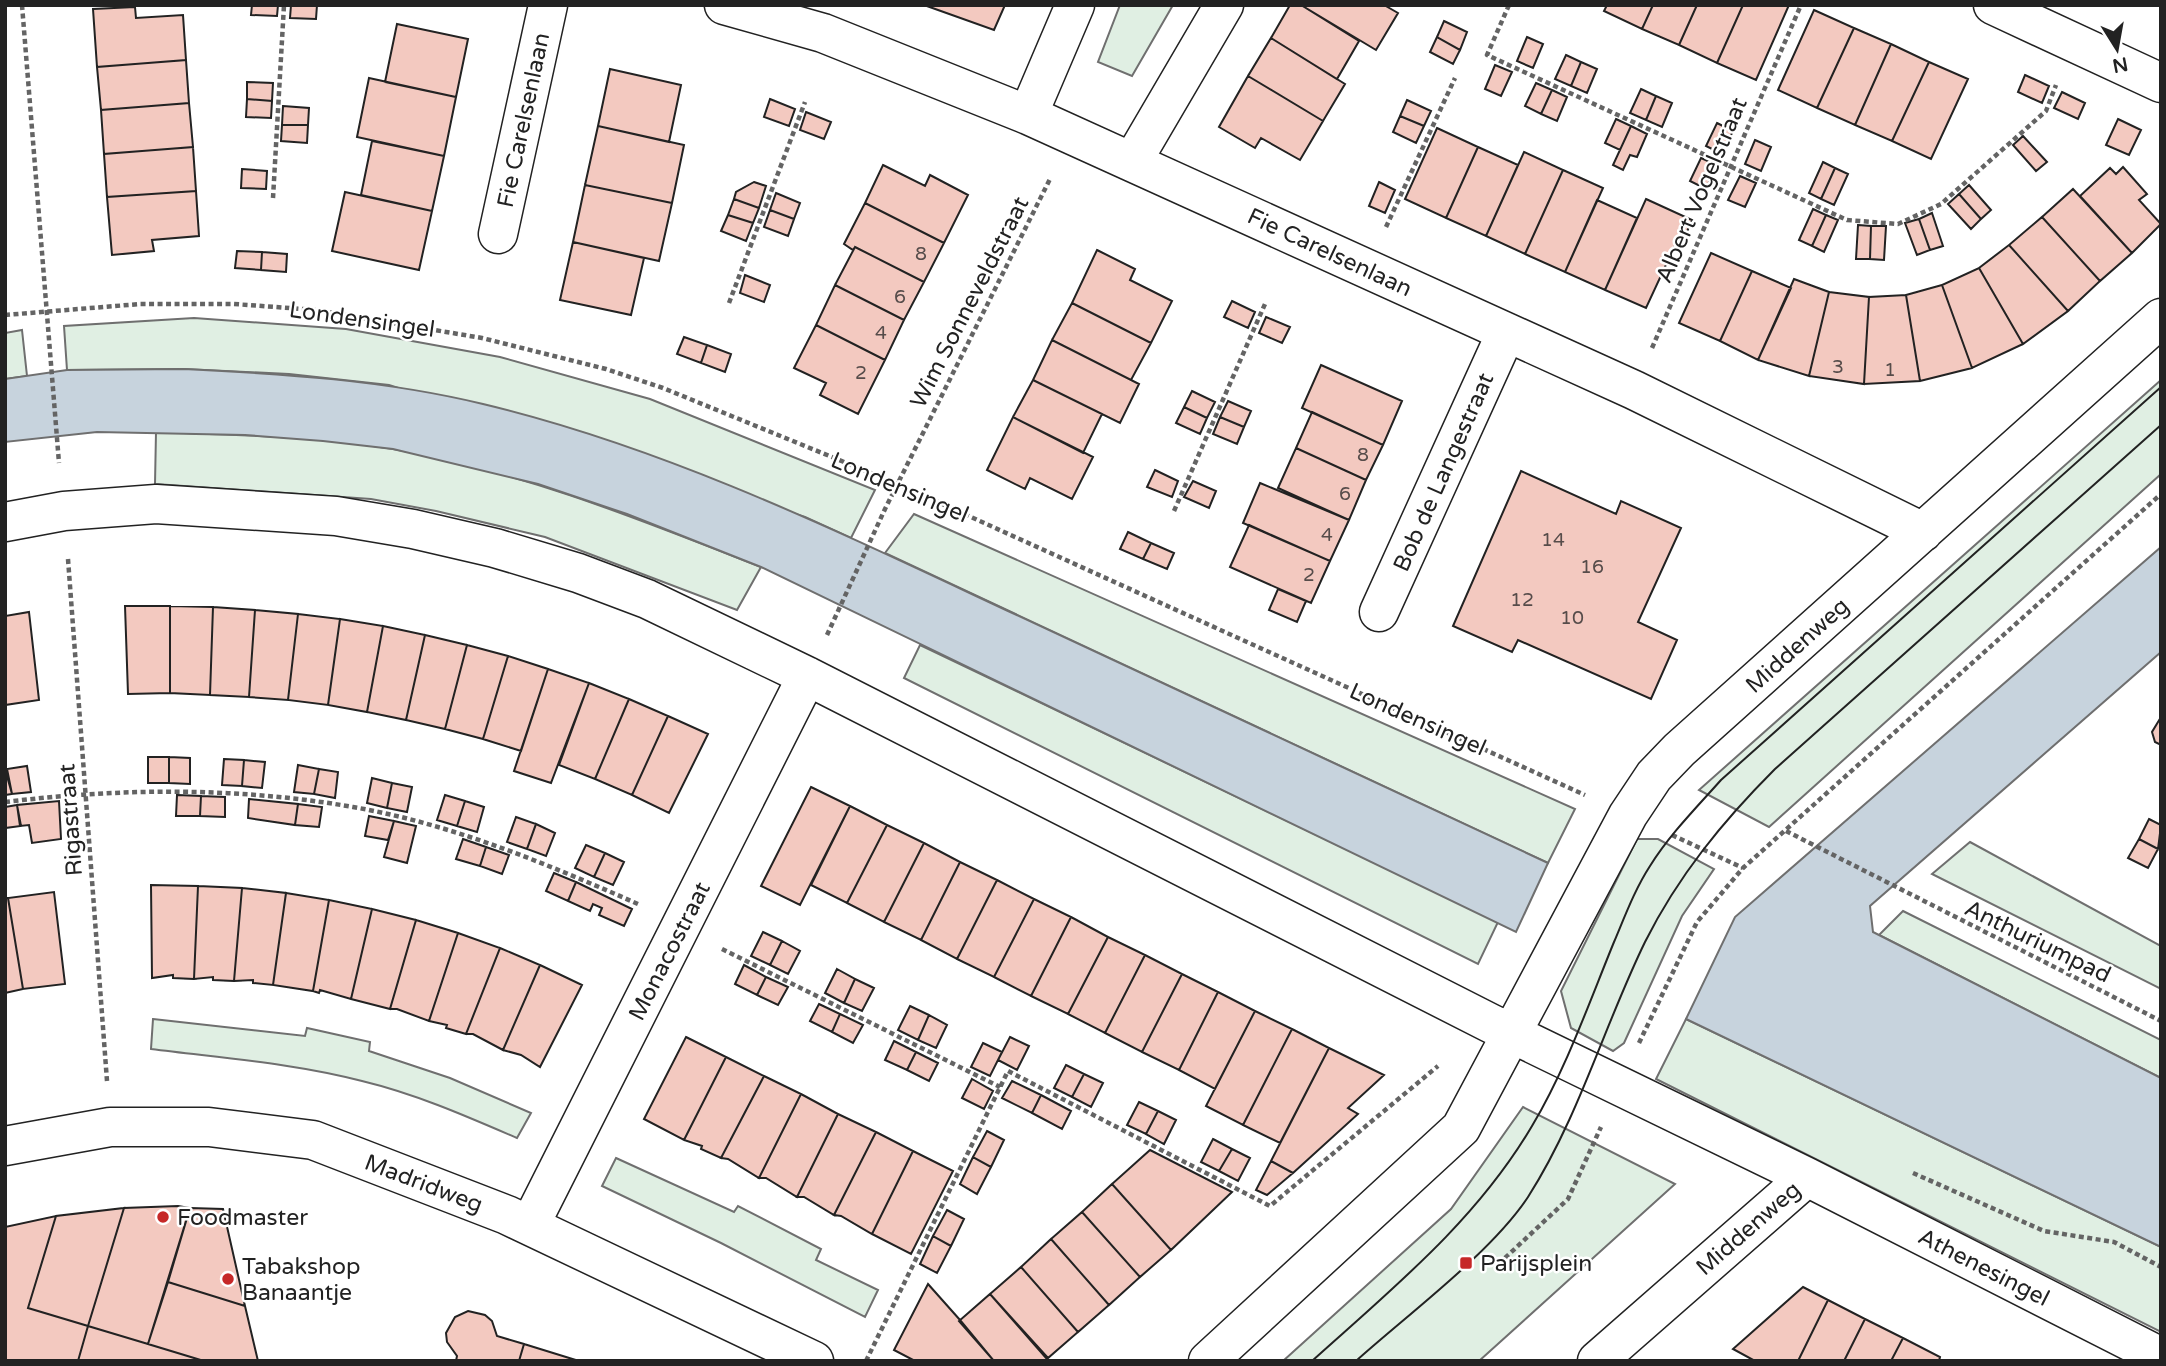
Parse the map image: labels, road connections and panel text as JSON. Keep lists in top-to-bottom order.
{
  "streets": {
    "street": [
      "Fie Carelsenlaan",
      "Bob de Langestraat",
      "Middenweg",
      "Monacostraat",
      "Madridweg",
      "Athenesingel"
    ],
    "path": [
      "Albert Vogelstraat",
      "Wim Sonneveldstraat",
      "Londensingel",
      "Rigastraat",
      "Anthuriumpad"
    ]
  },
  "crossings": [
    ["Fie Carelsenlaan", "Albert Vogelstraat"],
    ["Fie Carelsenlaan", "Wim Sonneveldstraat"],
    ["Fie Carelsenlaan", "Bob de Langestraat"],
    ["Fie Carelsenlaan", "Middenweg"],
    ["Wim Sonneveldstraat", "Londensingel"],
    ["Londensingel", "Middenweg"],
    ["Middenweg", "Athenesingel"],
    ["Rigastraat", "Madridweg"],
    ["Monacostraat", "Madridweg"]
  ],
  "places": {
    "other": ["Foodmaster", "Tabakshop Banaantje"],
    "transit": ["Parijsplein"]
  },
  "house_numbers": [
    "8",
    "6",
    "4",
    "3",
    "1",
    "2",
    "8",
    "6",
    "4",
    "14",
    "16",
    "2",
    "12",
    "10"
  ],
  "north": "bottom"
}
